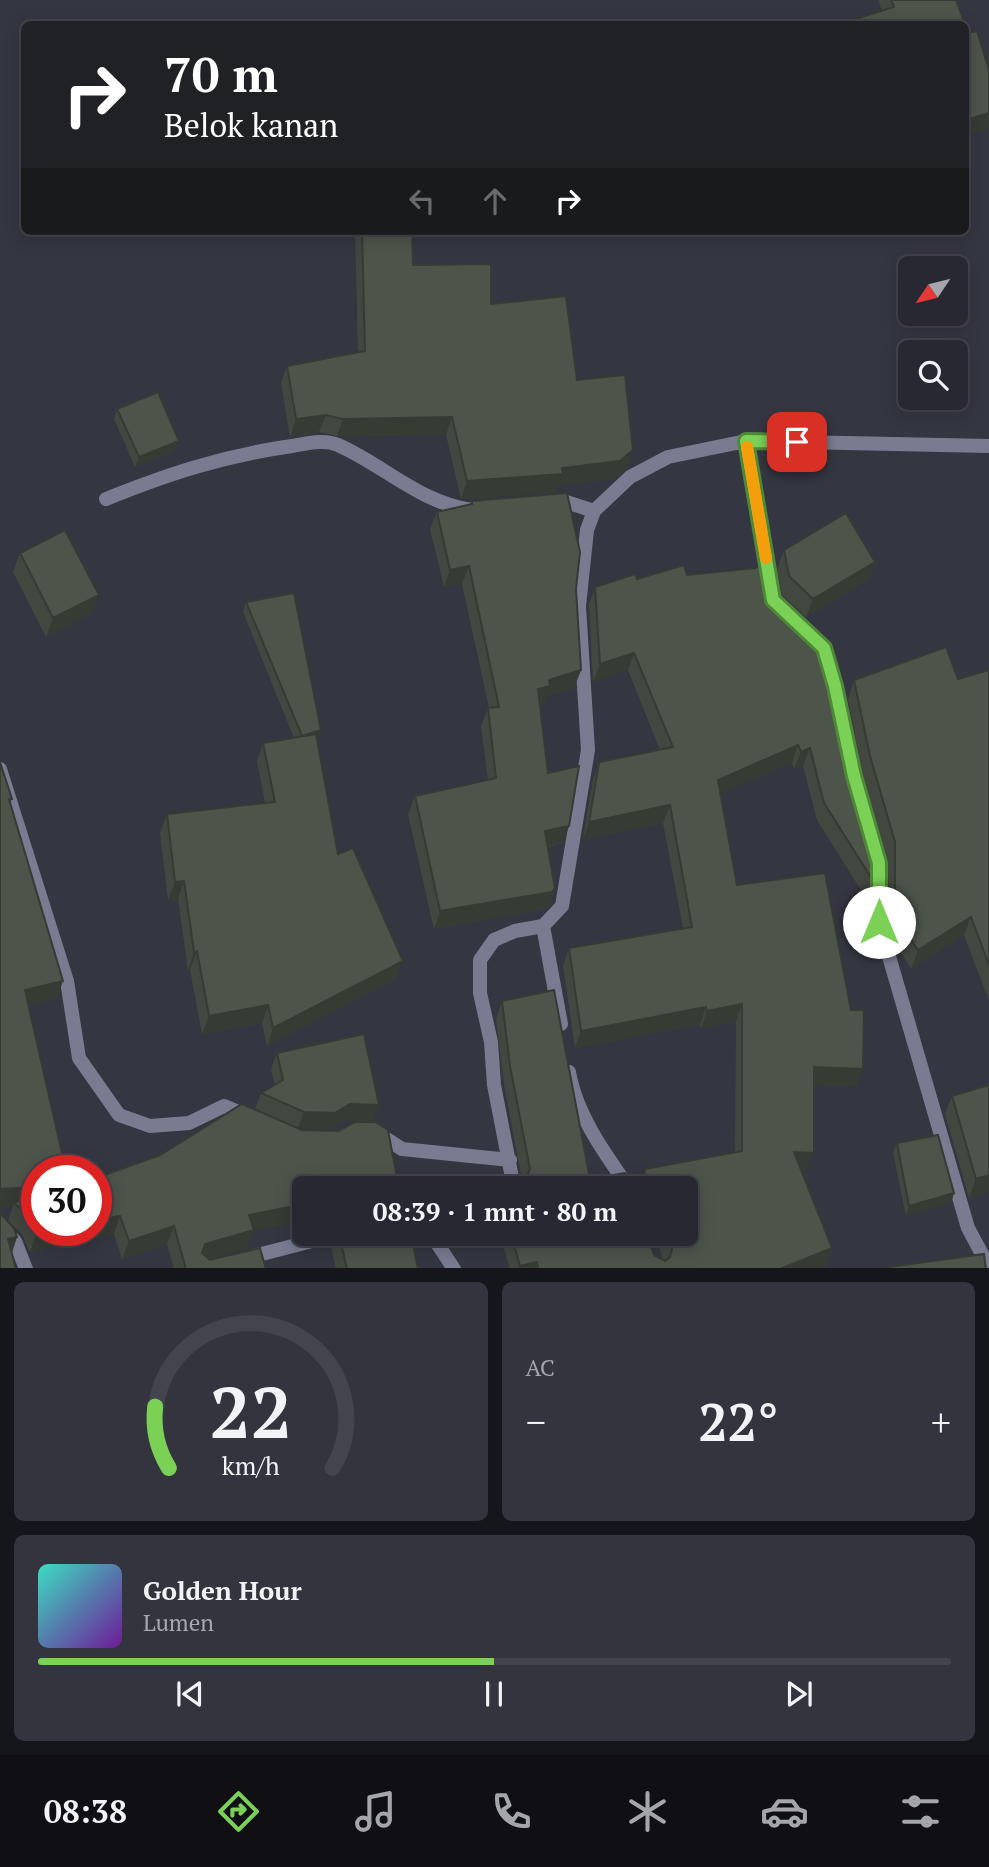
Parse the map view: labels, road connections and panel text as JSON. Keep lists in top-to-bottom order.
{
  "north": "bottom left",
  "page": {
    "turn": ["70 m", "Belok kanan"],
    "limit": "30",
    "trip": "08:39 · 1 mnt · 80 m",
    "tile": "AC",
    "heat": ["−", "22°", "+"],
    "song": ["Golden Hour", "Lumen"],
    "tabs": "08:38",
    "gauge": ["22", "km/h"]
  }
}
